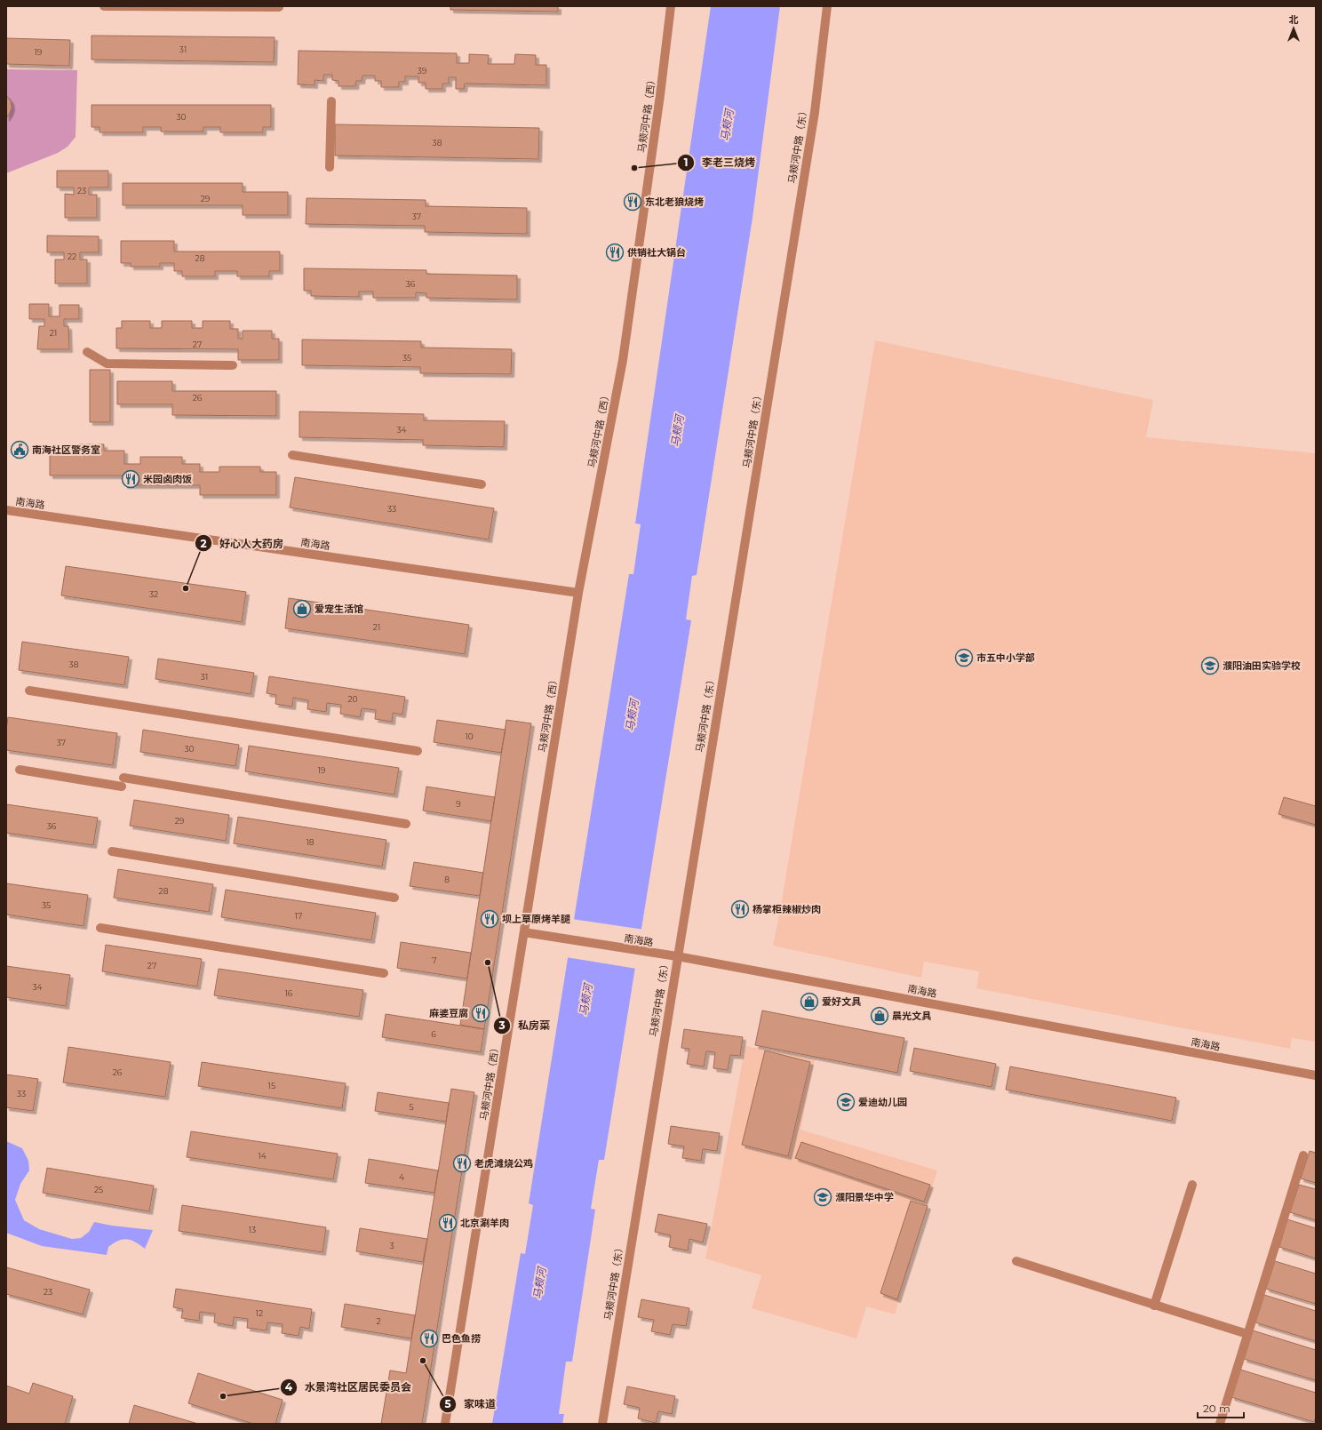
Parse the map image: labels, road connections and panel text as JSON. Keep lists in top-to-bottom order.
{
  "streets": {
    "street": ["马颊河中路（西）", "马颊河中路（东）", "南海路"]
  },
  "crossings": [
    ["马颊河中路（西）", "南海路"],
    ["马颊河中路（东）", "南海路"]
  ],
  "water": ["马颊河"],
  "places": {
    "other": [
      "李老三烧烤",
      "好心人大药房",
      "私房菜",
      "家味道",
      "水景湾社区居民委员会"
    ],
    "restaurant": [
      "东北老狼烧烤",
      "供销社大锅台",
      "米园卤肉饭",
      "杨掌柜辣椒炒肉",
      "坝上草原烤羊腿",
      "麻婆豆腐",
      "老虎滩烧公鸡",
      "北京涮羊肉",
      "巴色鱼捞"
    ],
    "public building": ["南海社区警务室"],
    "shop": ["爱宠生活馆", "爱好文具", "晨光文具"],
    "school or university": [
      "市五中小学部",
      "濮阳油田实验学校",
      "爱迪幼儿园",
      "濮阳景华中学"
    ]
  },
  "house_numbers": [
    "31",
    "19",
    "39",
    "30",
    "38",
    "23",
    "29",
    "37",
    "22",
    "28",
    "36",
    "21",
    "27",
    "35",
    "26",
    "34",
    "33",
    "32",
    "21",
    "38",
    "31",
    "20",
    "10",
    "37",
    "30",
    "19",
    "9",
    "29",
    "36",
    "18",
    "8",
    "28",
    "35",
    "17",
    "7",
    "27",
    "34",
    "16",
    "6",
    "26",
    "15",
    "33",
    "5",
    "14",
    "4",
    "25",
    "13",
    "3",
    "23",
    "12",
    "2"
  ],
  "scale_bar": "20 m",
  "north": "top"
}
